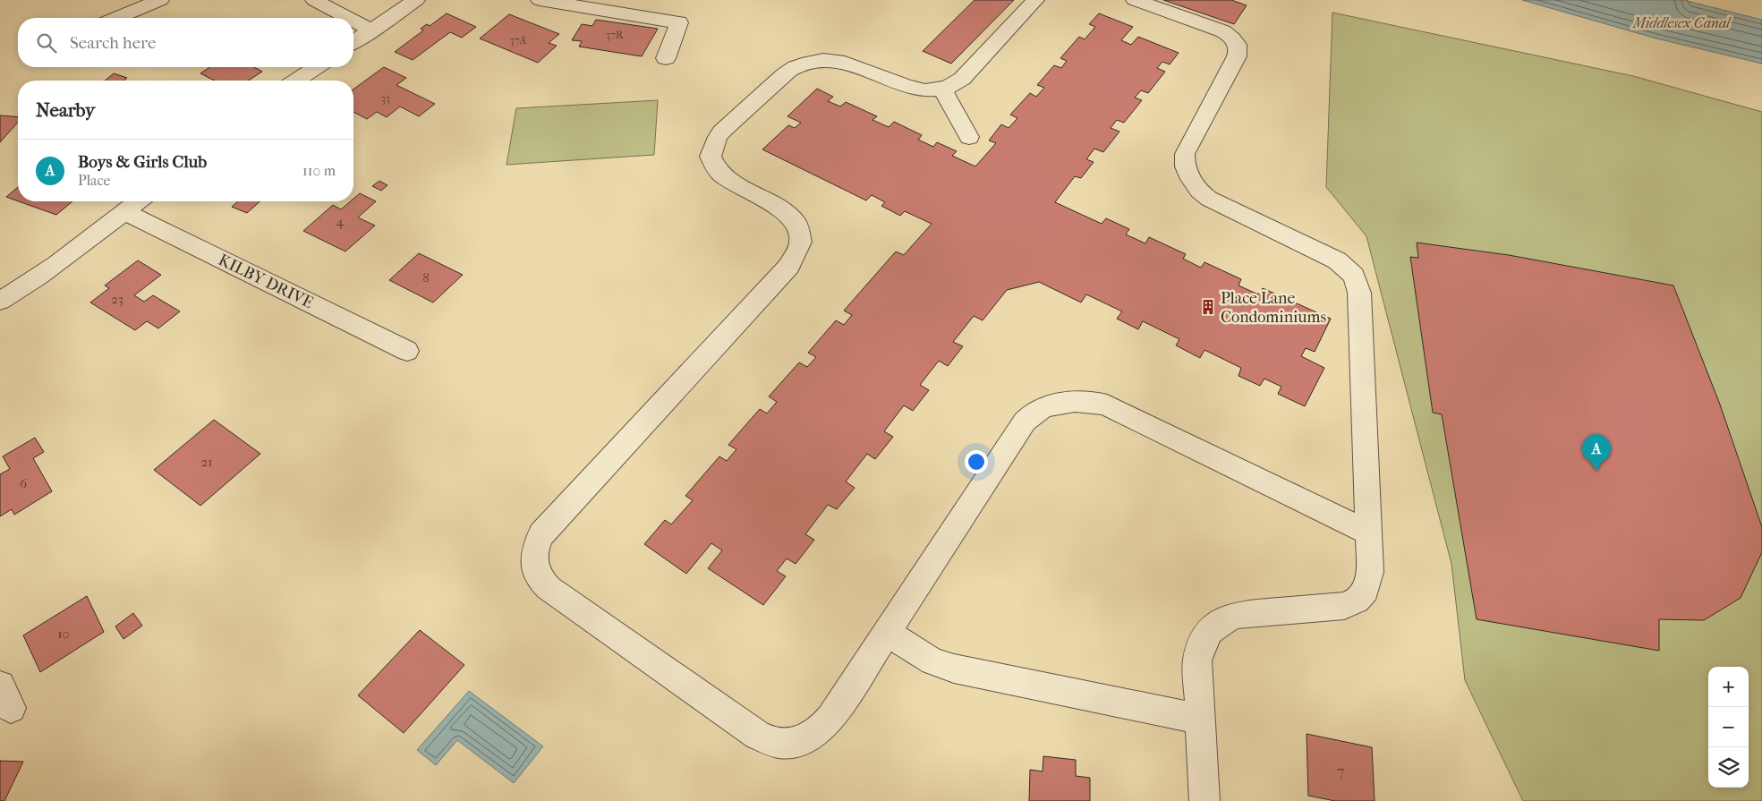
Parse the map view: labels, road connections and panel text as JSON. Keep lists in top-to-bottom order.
{
  "streets": {
    "street": ["KILBY DRIVE"]
  },
  "water": ["Middlesex Canal"],
  "places": {
    "building": ["Place Lane Condominiums"]
  },
  "house_numbers": [
    "37R",
    "37A",
    "33",
    "4",
    "8",
    "23",
    "21",
    "6",
    "10",
    "7"
  ],
  "page": {
    "search": "Search here",
    "heading": "Nearby",
    "list": [
      {
        "mark": "A",
        "name": "Boys & Girls Club",
        "note": "Place",
        "value": "110 m"
      }
    ],
    "pins": "A",
    "map_buttons": ["+", "−"]
  }
}
